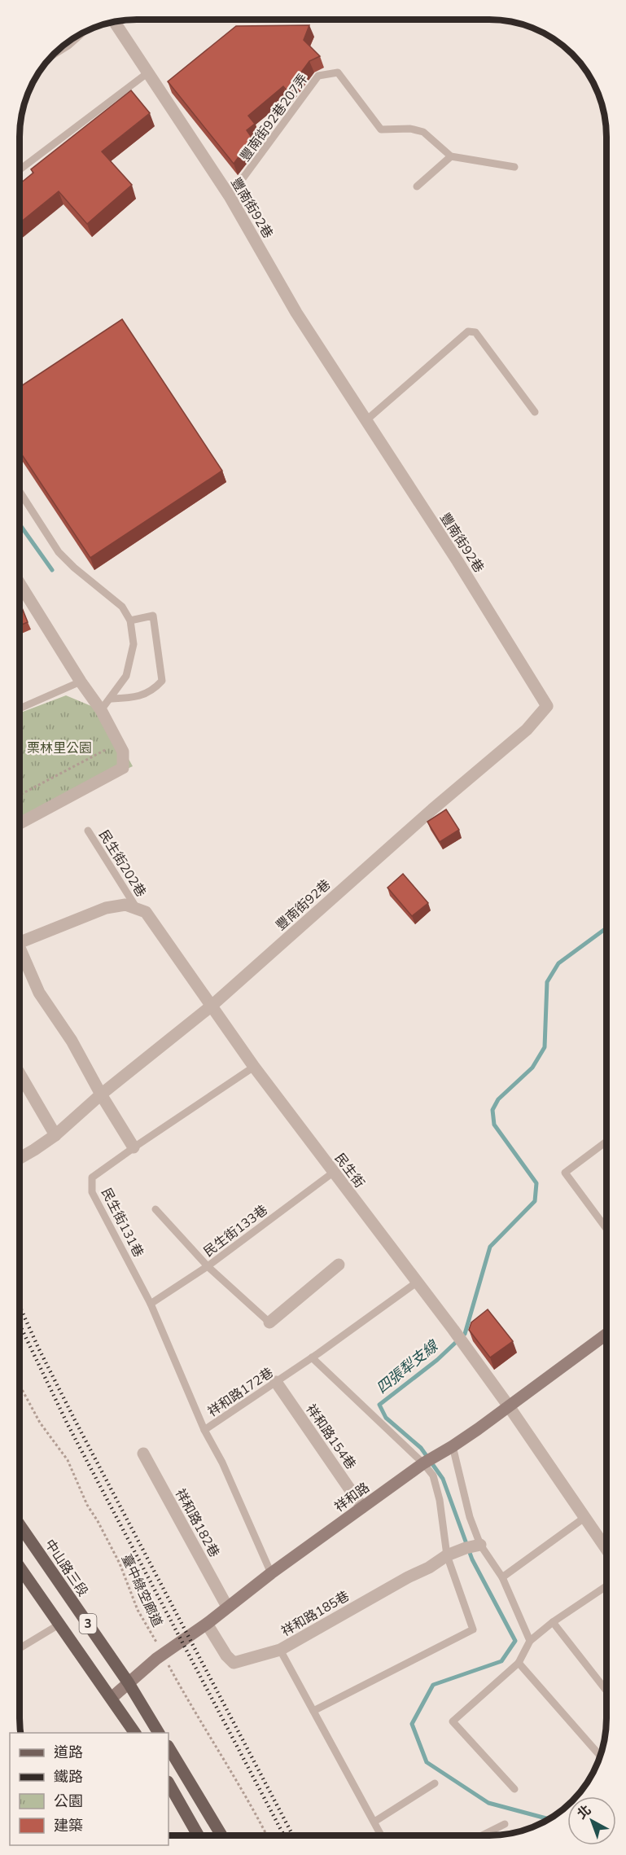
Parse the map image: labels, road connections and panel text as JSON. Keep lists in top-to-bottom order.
{
  "streets": {
    "main road": ["中山路三段", "3"],
    "street": [
      "豐南街92巷",
      "民生街",
      "祥和路154巷",
      "祥和路",
      "祥和路182巷",
      "祥和路185巷"
    ],
    "lane": [
      "豐南街92巷207弄",
      "民生街202巷",
      "民生街131巷",
      "民生街133巷",
      "祥和路172巷"
    ],
    "path": ["臺中綠空廊道"]
  },
  "crossings": [
    ["豐南街92巷207弄", "豐南街92巷"],
    ["豐南街92巷", "民生街"],
    ["民生街202巷", "民生街"],
    ["民生街", "民生街131巷"],
    ["民生街", "民生街133巷"],
    ["民生街", "祥和路172巷"],
    ["民生街", "祥和路"],
    ["民生街131巷", "民生街133巷"],
    ["民生街131巷", "祥和路172巷"],
    ["祥和路172巷", "祥和路154巷"],
    ["祥和路172巷", "祥和路"],
    ["祥和路154巷", "祥和路"],
    ["祥和路", "祥和路182巷"],
    ["祥和路", "中山路三段"],
    ["祥和路", "臺中綠空廊道"],
    ["祥和路", "祥和路185巷"],
    ["祥和路", "3"]
  ],
  "water": ["四張犁支線"],
  "parks": ["栗林里公園"],
  "legend": [
    "道路",
    "鐵路",
    "公園",
    "建築"
  ],
  "north": "top left"
}
